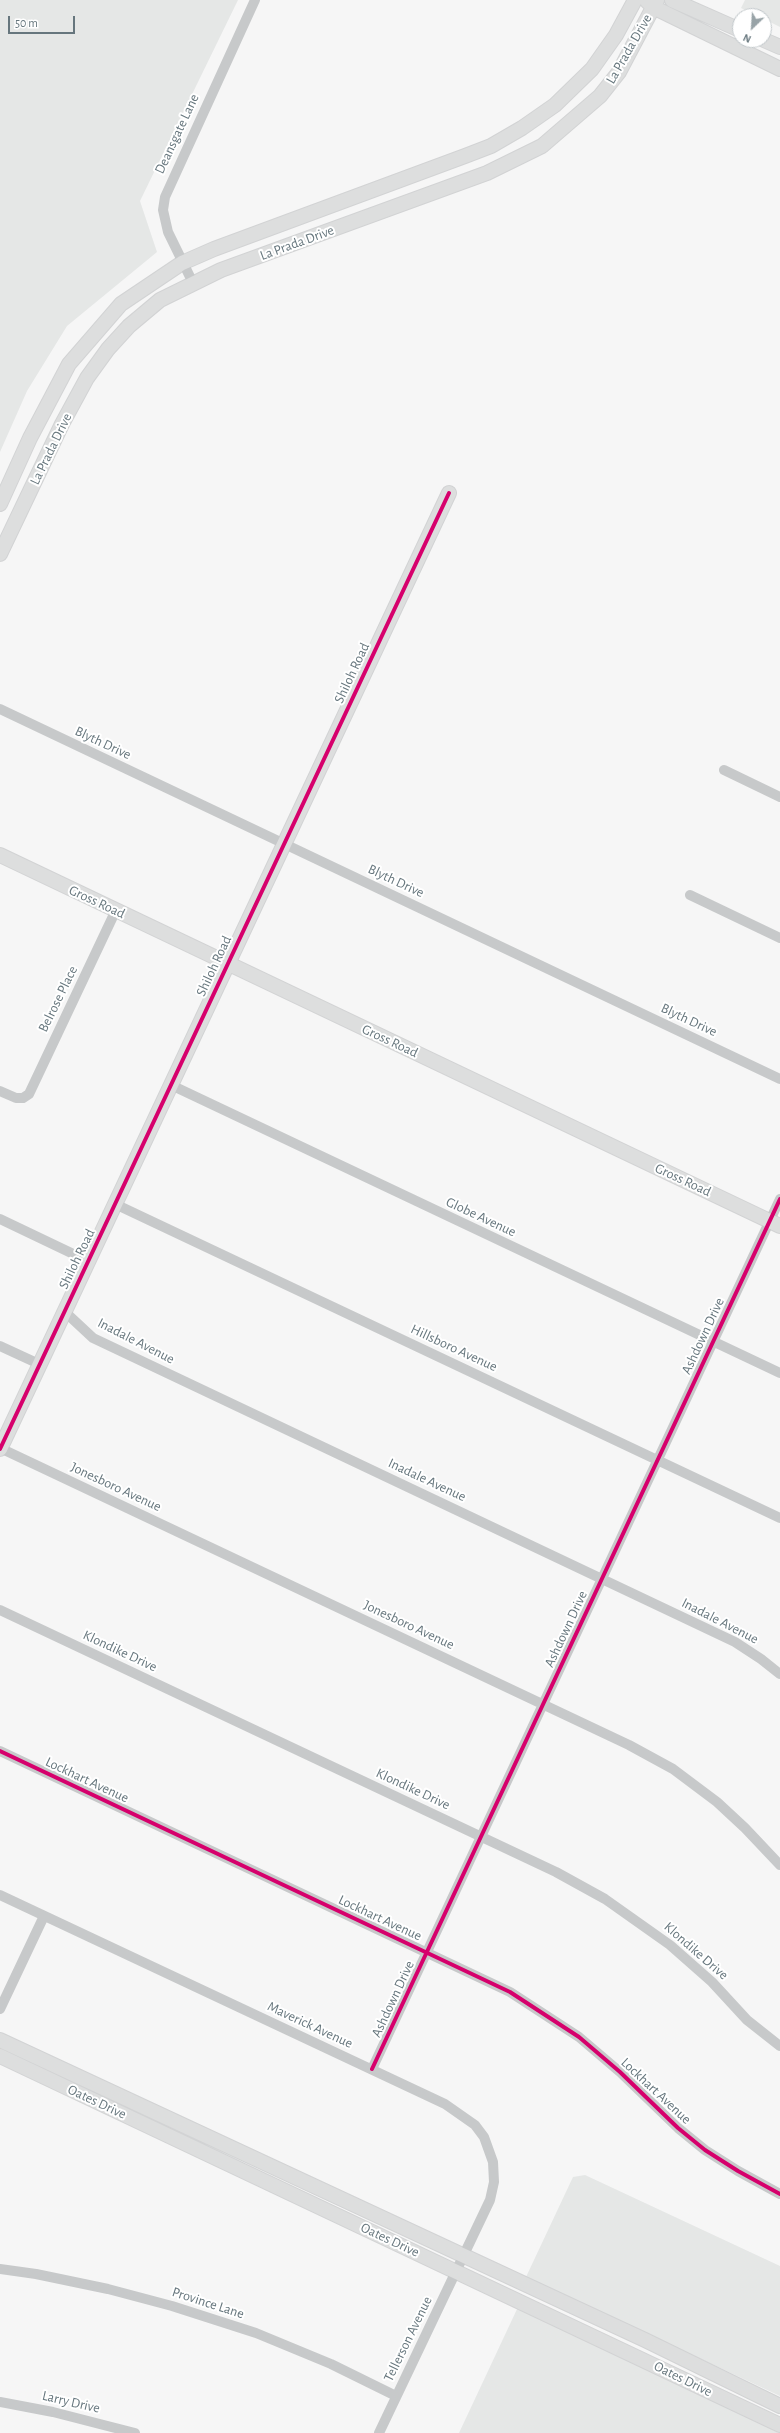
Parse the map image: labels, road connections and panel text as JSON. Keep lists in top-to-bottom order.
{
  "streets": {
    "main road": [
      "La Prada Drive",
      "Shiloh Road",
      "Gross Road",
      "Oates Drive"
    ],
    "street": [
      "Deansgate Lane",
      "Blyth Drive",
      "Belrose Place",
      "Globe Avenue",
      "Ashdown Drive",
      "Inadale Avenue",
      "Hillsboro Avenue",
      "Jonesboro Avenue",
      "Klondike Drive",
      "Lockhart Avenue",
      "Maverick Avenue",
      "Province Lane",
      "Tellerson Avenue",
      "Larry Drive"
    ]
  },
  "crossings": [
    ["La Prada Drive", "Deansgate Lane"],
    ["Shiloh Road", "Blyth Drive"],
    ["Shiloh Road", "Gross Road"],
    ["Shiloh Road", "Globe Avenue"],
    ["Shiloh Road", "Inadale Avenue"],
    ["Shiloh Road", "Hillsboro Avenue"],
    ["Shiloh Road", "Jonesboro Avenue"],
    ["Gross Road", "Belrose Place"],
    ["Gross Road", "Ashdown Drive"],
    ["Globe Avenue", "Ashdown Drive"],
    ["Ashdown Drive", "Inadale Avenue"],
    ["Ashdown Drive", "Hillsboro Avenue"],
    ["Ashdown Drive", "Jonesboro Avenue"],
    ["Ashdown Drive", "Klondike Drive"],
    ["Ashdown Drive", "Lockhart Avenue"],
    ["Ashdown Drive", "Maverick Avenue"],
    ["Maverick Avenue", "Oates Drive"],
    ["Maverick Avenue", "Tellerson Avenue"],
    ["Oates Drive", "Tellerson Avenue"],
    ["Province Lane", "Tellerson Avenue"]
  ],
  "scale_bar": "50 m",
  "north": "bottom left"
}
